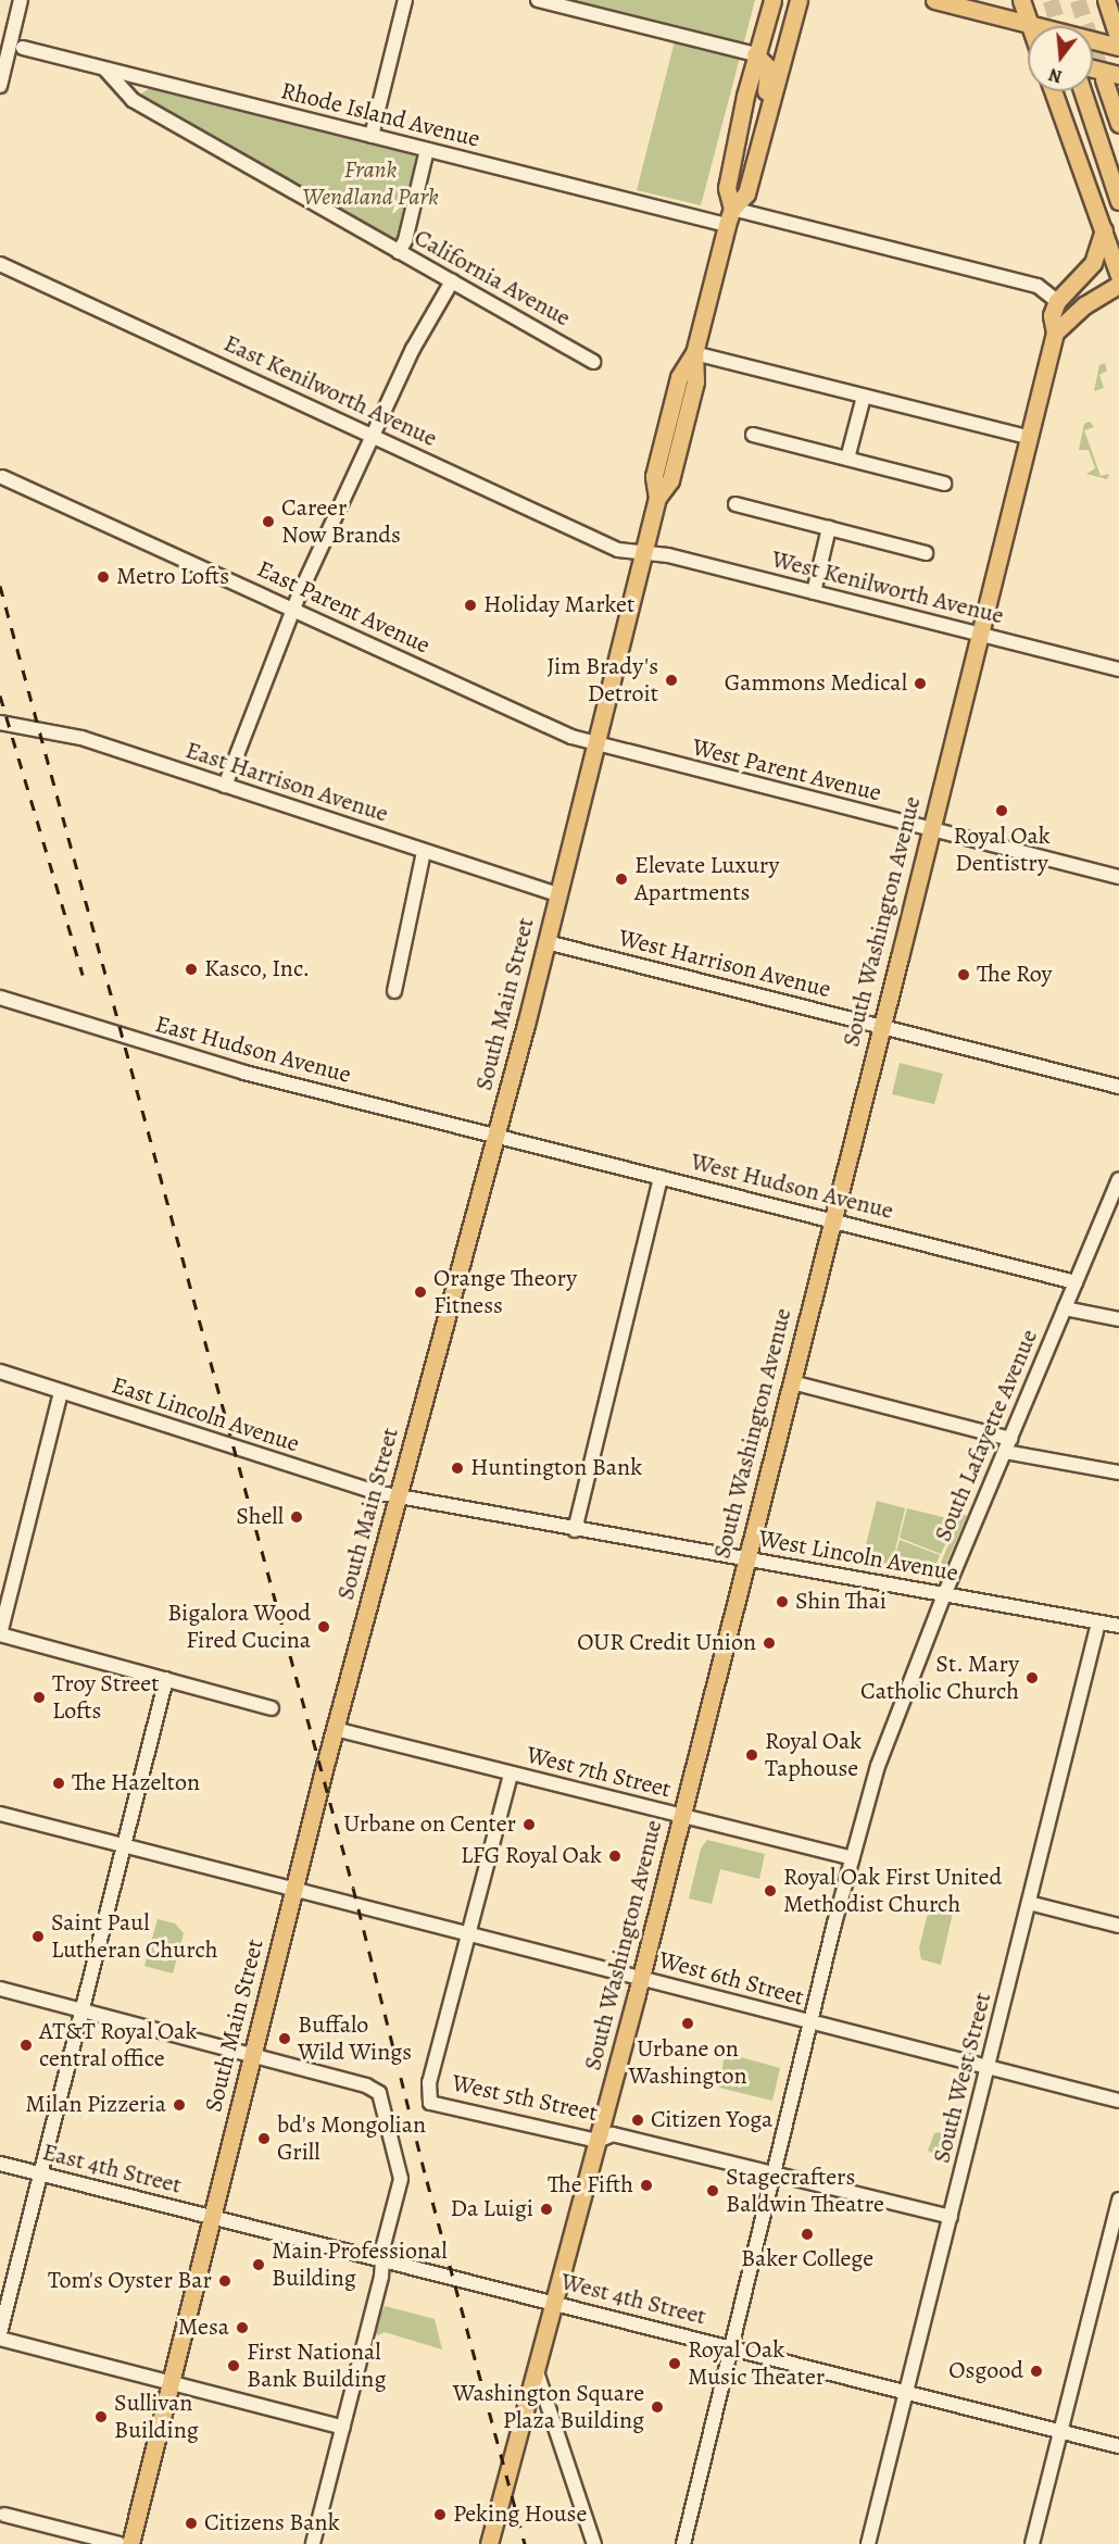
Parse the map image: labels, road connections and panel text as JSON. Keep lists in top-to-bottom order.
{
  "streets": {
    "main road": ["South Washington Avenue", "South Main Street"],
    "street": [
      "Rhode Island Avenue",
      "California Avenue",
      "East Kenilworth Avenue",
      "West Kenilworth Avenue",
      "East Parent Avenue",
      "West Parent Avenue",
      "East Harrison Avenue",
      "West Harrison Avenue",
      "East Hudson Avenue",
      "West Hudson Avenue",
      "East Lincoln Avenue",
      "South Lafayette Avenue",
      "West Lincoln Avenue",
      "West 7th Street",
      "West 6th Street",
      "South West Street",
      "West 5th Street",
      "East 4th Street",
      "West 4th Street"
    ]
  },
  "crossings": [
    ["Rhode Island Avenue", "California Avenue"],
    ["Rhode Island Avenue", "South Washington Avenue"],
    ["Rhode Island Avenue", "South Main Street"],
    ["East Kenilworth Avenue", "West Kenilworth Avenue"],
    ["East Kenilworth Avenue", "South Main Street"],
    ["West Kenilworth Avenue", "South Washington Avenue"],
    ["West Kenilworth Avenue", "South Main Street"],
    ["East Parent Avenue", "West Parent Avenue"],
    ["East Parent Avenue", "South Main Street"],
    ["West Parent Avenue", "South Washington Avenue"],
    ["West Parent Avenue", "South Main Street"],
    ["East Harrison Avenue", "South Main Street"],
    ["South Washington Avenue", "West Harrison Avenue"],
    ["South Washington Avenue", "West Hudson Avenue"],
    ["South Washington Avenue", "West Lincoln Avenue"],
    ["South Washington Avenue", "West 7th Street"],
    ["South Washington Avenue", "West 6th Street"],
    ["South Washington Avenue", "West 5th Street"],
    ["South Washington Avenue", "West 4th Street"],
    ["West Harrison Avenue", "South Main Street"],
    ["South Main Street", "East Hudson Avenue"],
    ["South Main Street", "West Hudson Avenue"],
    ["South Main Street", "East Lincoln Avenue"],
    ["South Main Street", "West Lincoln Avenue"],
    ["South Main Street", "West 7th Street"],
    ["South Main Street", "West 6th Street"],
    ["South Main Street", "East 4th Street"],
    ["South Main Street", "West 4th Street"],
    ["East Hudson Avenue", "West Hudson Avenue"],
    ["West Hudson Avenue", "South Lafayette Avenue"],
    ["East Lincoln Avenue", "West Lincoln Avenue"],
    ["South Lafayette Avenue", "West Lincoln Avenue"],
    ["South Lafayette Avenue", "West 7th Street"],
    ["South Lafayette Avenue", "West 6th Street"],
    ["South Lafayette Avenue", "West 5th Street"],
    ["South Lafayette Avenue", "West 4th Street"],
    ["West Lincoln Avenue", "South West Street"],
    ["West 6th Street", "South West Street"],
    ["West 6th Street", "West 5th Street"],
    ["South West Street", "West 5th Street"],
    ["South West Street", "West 4th Street"],
    ["East 4th Street", "West 4th Street"]
  ],
  "parks": ["Frank Wendland Park"],
  "places": [
    "Career Now Brands",
    "Metro Lofts",
    "Holiday Market",
    "Jim Brady's Detroit",
    "Gammons Medical",
    "Royal Oak Dentistry",
    "Elevate Luxury Apartments",
    "Kasco, Inc.",
    "The Roy",
    "Orange Theory Fitness",
    "Huntington Bank",
    "Shell",
    "Shin Thai",
    "Bigalora Wood Fired Cucina",
    "OUR Credit Union",
    "St. Mary Catholic Church",
    "Troy Street Lofts",
    "Royal Oak Taphouse",
    "The Hazelton",
    "Urbane on Center",
    "LFG Royal Oak",
    "Royal Oak First United Methodist Church",
    "Saint Paul Lutheran Church",
    "Urbane on Washington",
    "Buffalo Wild Wings",
    "AT&T Royal Oak central office",
    "Milan Pizzeria",
    "Citizen Yoga",
    "bd's Mongolian Grill",
    "The Fifth",
    "Stagecrafters Baldwin Theatre",
    "Da Luigi",
    "Baker College",
    "Main Professional Building",
    "Tom's Oyster Bar",
    "Mesa",
    "Royal Oak Music Theater",
    "First National Bank Building",
    "Osgood",
    "Washington Square Plaza Building",
    "Sullivan Building",
    "Peking House",
    "Citizens Bank"
  ],
  "north": "bottom"
}
